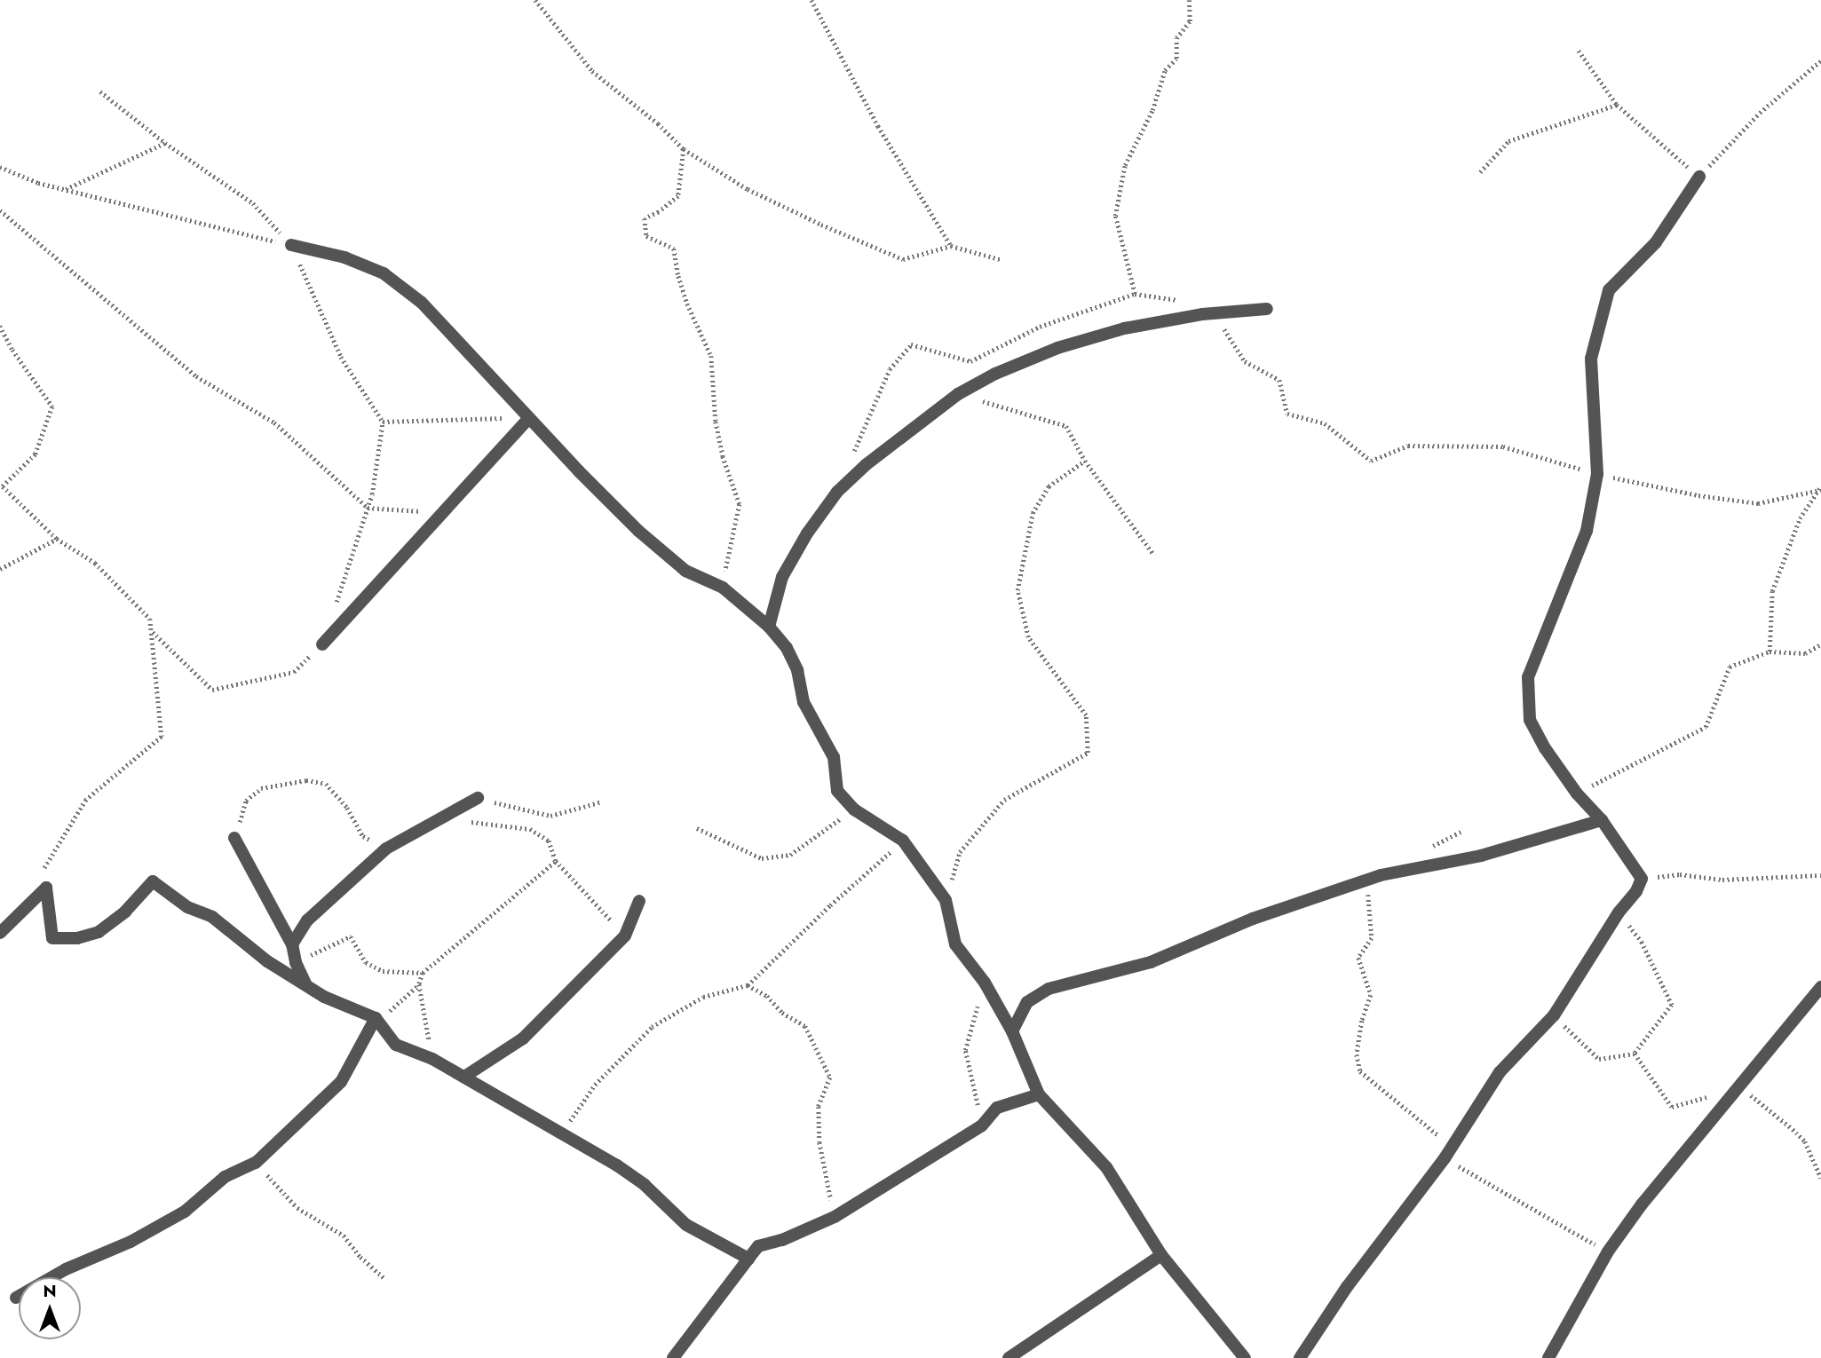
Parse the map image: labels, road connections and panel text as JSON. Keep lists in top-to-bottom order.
{
  "north": "top"
}
